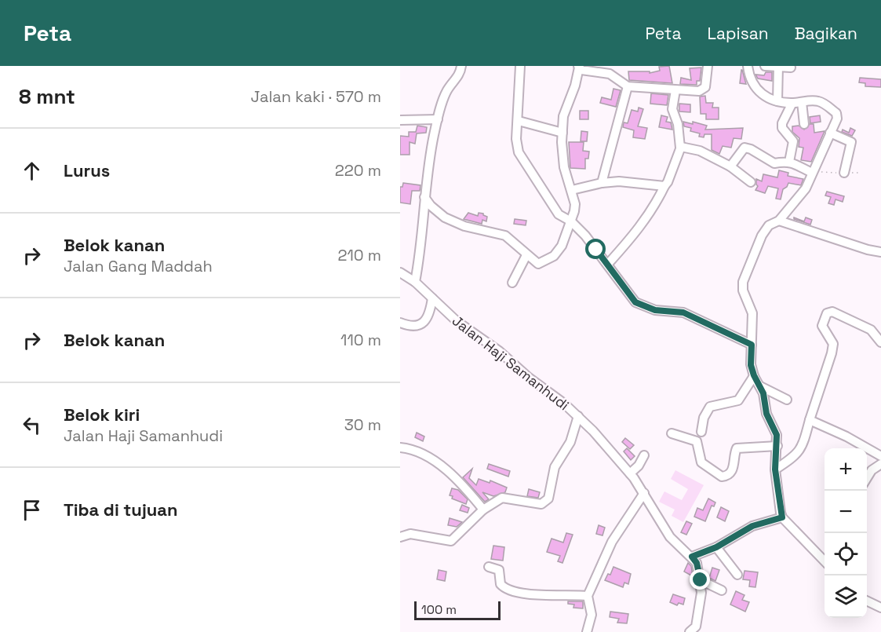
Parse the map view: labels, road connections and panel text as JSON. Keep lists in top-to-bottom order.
{
  "streets": {
    "street": ["Jalan Haji Samanhudi"]
  },
  "scale_bar": "100 m",
  "page": {
    "header": "Peta",
    "nav": ["Peta", "Lapisan", "Bagikan"],
    "heading": ["8 mnt", "Jalan kaki · 570 m"],
    "list": [
      ["Lurus", "220 m"],
      ["Belok kanan", "Jalan Gang Maddah", "210 m"],
      ["Belok kanan", "110 m"],
      ["Belok kiri", "Jalan Haji Samanhudi", "30 m"],
      "Tiba di tujuan"
    ],
    "map_buttons": ["+", "−"],
    "scale": "100 m"
  }
}
